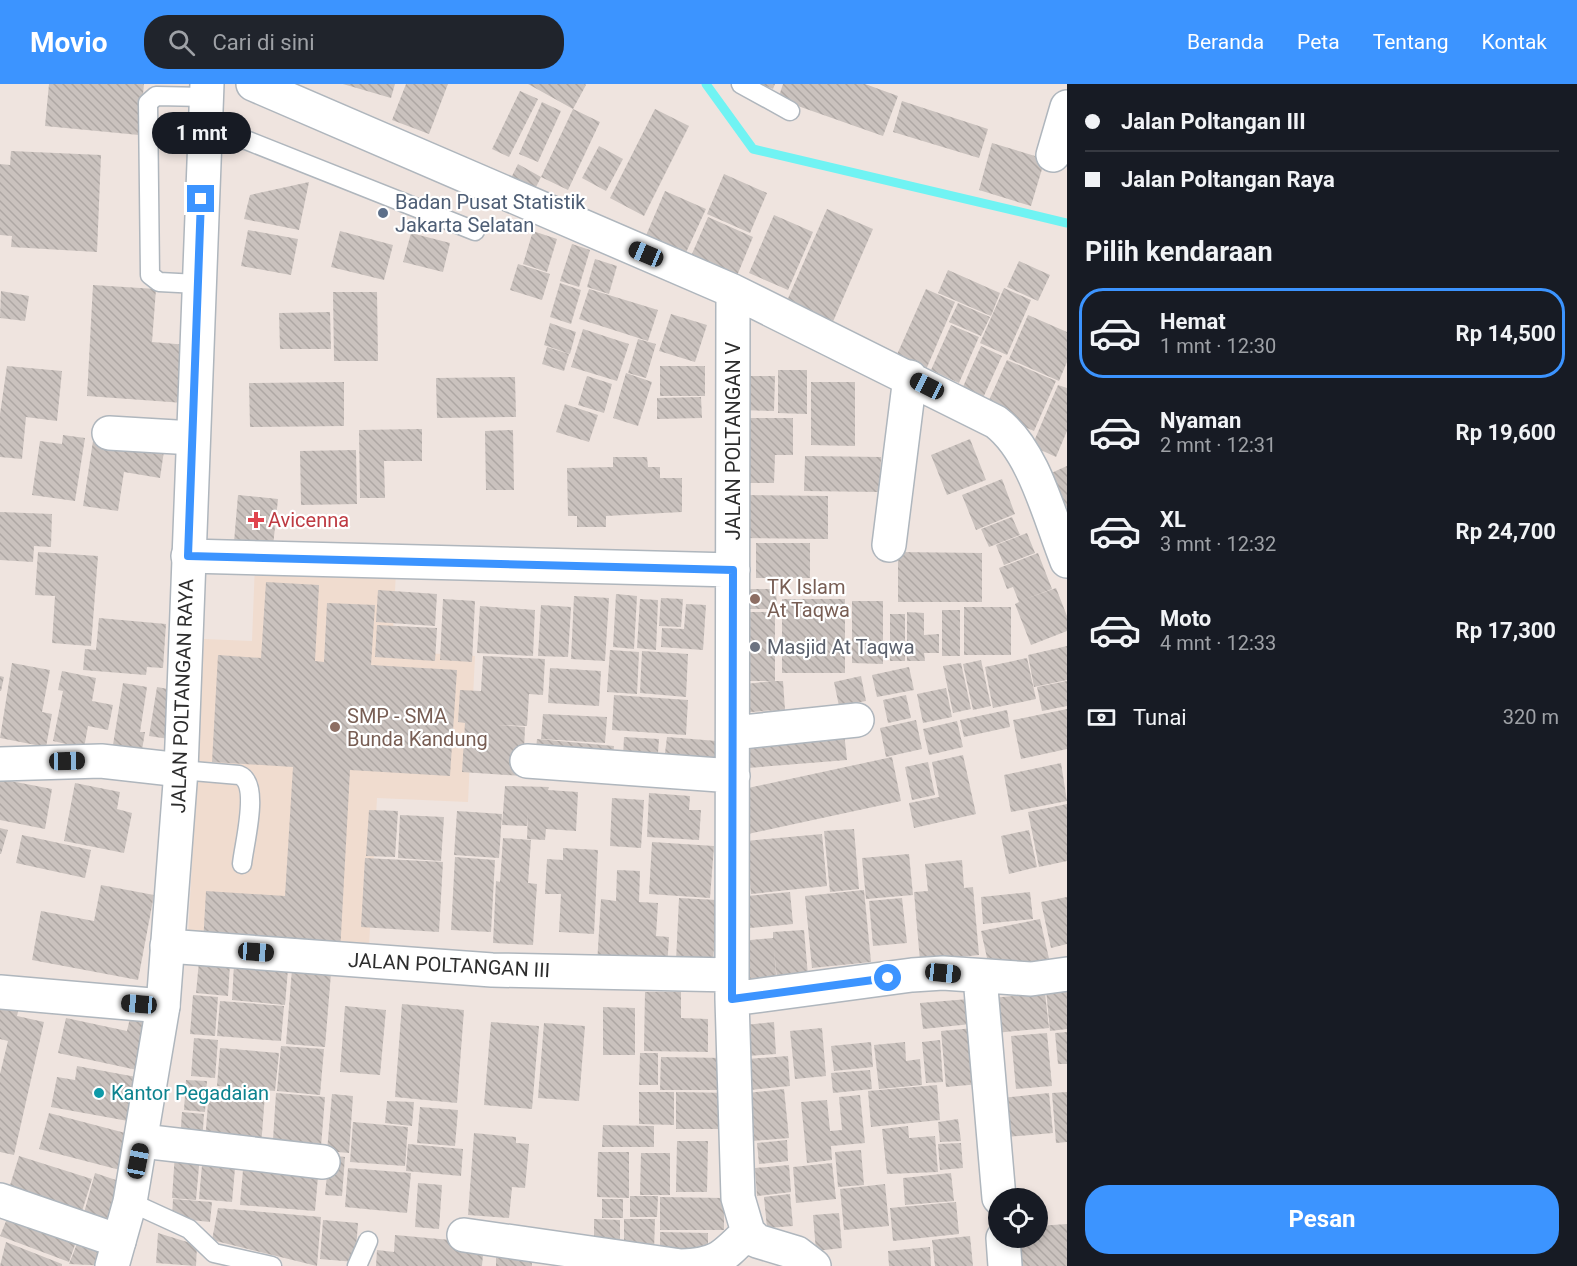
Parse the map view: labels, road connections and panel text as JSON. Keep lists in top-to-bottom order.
{
  "streets": {
    "street": ["JALAN POLTANGAN V", "JALAN POLTANGAN RAYA", "JALAN POLTANGAN III"]
  },
  "crossings": [
    ["JALAN POLTANGAN V", "JALAN POLTANGAN III"],
    ["JALAN POLTANGAN RAYA", "JALAN POLTANGAN III"]
  ],
  "places": {
    "other": [
      "Badan Pusat Statistik Jakarta Selatan",
      "TK Islam At Taqwa",
      "Masjid At Taqwa",
      "SMP - SMA Bunda Kandung",
      "Kantor Pegadaian"
    ],
    "health": ["Avicenna"]
  },
  "page": {
    "header": "Movio",
    "search": "Cari di sini",
    "nav": [
      "Beranda",
      "Peta",
      "Tentang",
      "Kontak"
    ],
    "banner": ["Jalan Poltangan III", "Jalan Poltangan Raya"],
    "bubble": "1 mnt",
    "heading": "Pilih kendaraan",
    "list": [
      {
        "name": "Hemat",
        "note": "1 mnt · 12:30",
        "value": "Rp 14,500"
      },
      {
        "name": "Nyaman",
        "note": "2 mnt · 12:31",
        "value": "Rp 19,600"
      },
      {
        "name": "XL",
        "note": "3 mnt · 12:32",
        "value": "Rp 24,700"
      },
      {
        "name": "Moto",
        "note": "4 mnt · 12:33",
        "value": "Rp 17,300"
      }
    ],
    "pay": ["Tunai", "320 m"],
    "buttons": "Pesan"
  }
}
